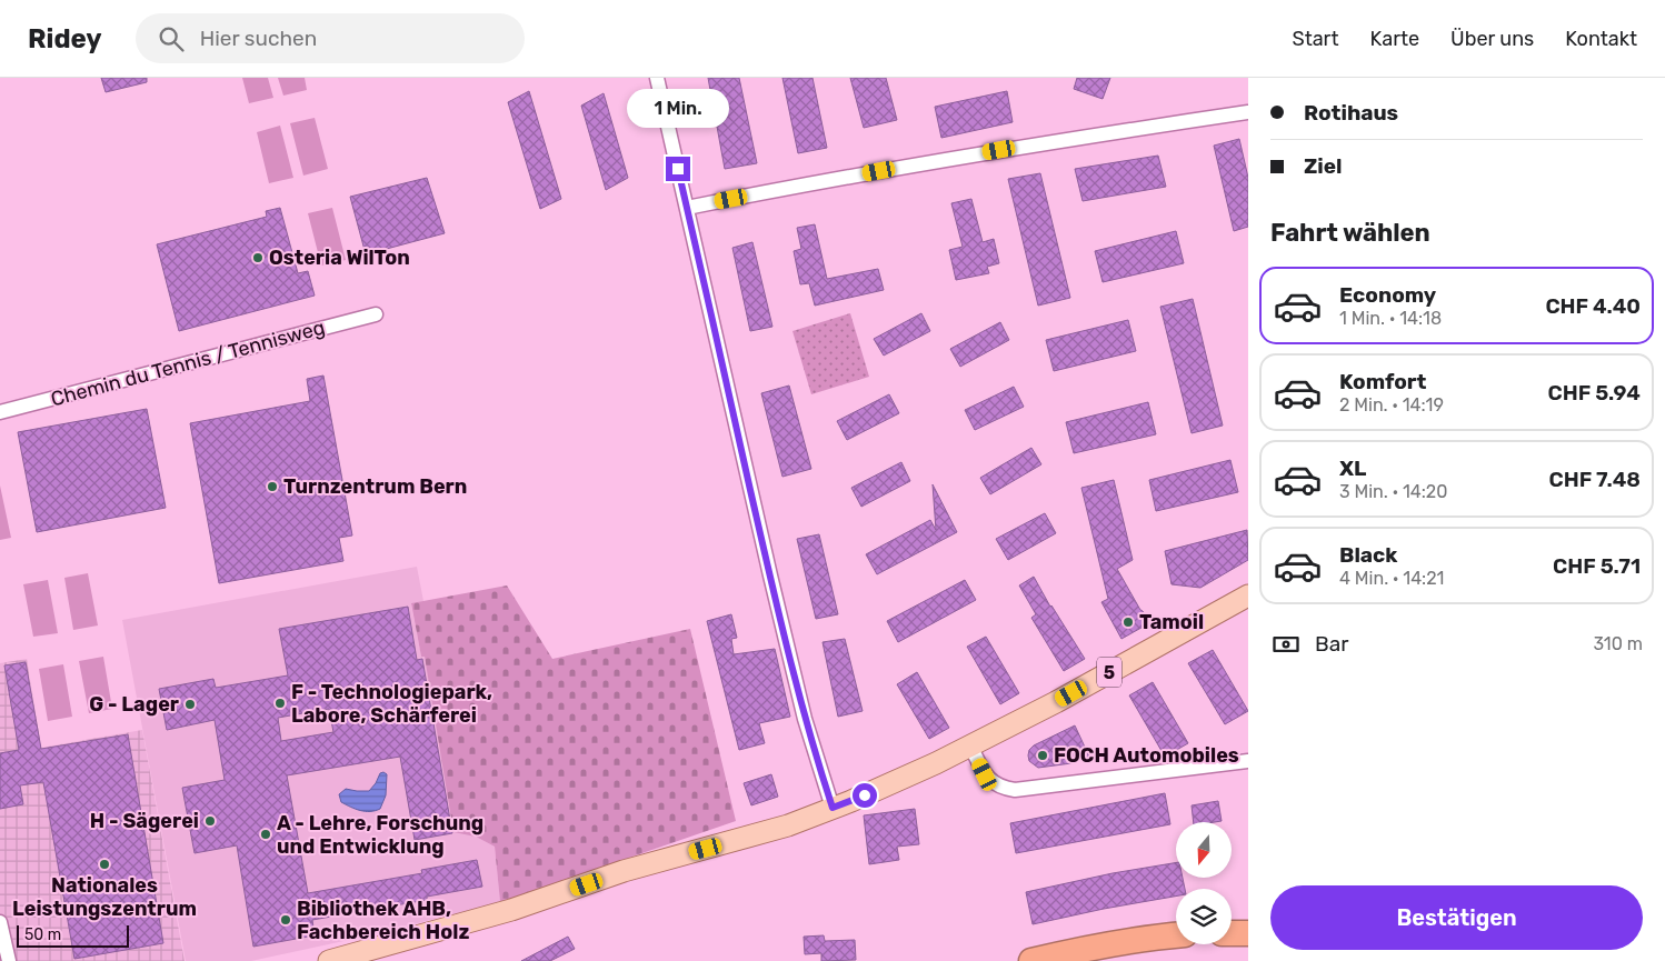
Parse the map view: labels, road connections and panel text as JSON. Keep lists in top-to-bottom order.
{
  "streets": {
    "main road": ["5"],
    "street": ["Chemin du Tennis / Tennisweg"]
  },
  "places": [
    "Osteria WilTon",
    "Turnzentrum Bern",
    "Tamoil",
    "F - Technologiepark, Labore, Schärferei",
    "G - Lager",
    "FOCH Automobiles",
    "H - Sägerei",
    "A - Lehre, Forschung und Entwicklung",
    "Nationales Leistungszentrum",
    "Bibliothek AHB, Fachbereich Holz"
  ],
  "scale_bar": "50 m",
  "north": "bottom",
  "page": {
    "header": "Ridey",
    "search": "Hier suchen",
    "nav": [
      "Start",
      "Karte",
      "Über uns",
      "Kontakt"
    ],
    "banner": ["Rotihaus", "Ziel"],
    "bubble": "1 Min.",
    "heading": "Fahrt wählen",
    "list": [
      {
        "name": "Economy",
        "note": "1 Min. · 14:18",
        "value": "CHF 4.40"
      },
      {
        "name": "Komfort",
        "note": "2 Min. · 14:19",
        "value": "CHF 5.94"
      },
      {
        "name": "XL",
        "note": "3 Min. · 14:20",
        "value": "CHF 7.48"
      },
      {
        "name": "Black",
        "note": "4 Min. · 14:21",
        "value": "CHF 5.71"
      }
    ],
    "pay": ["Bar", "310 m"],
    "buttons": "Bestätigen",
    "scale": "50 m"
  }
}
